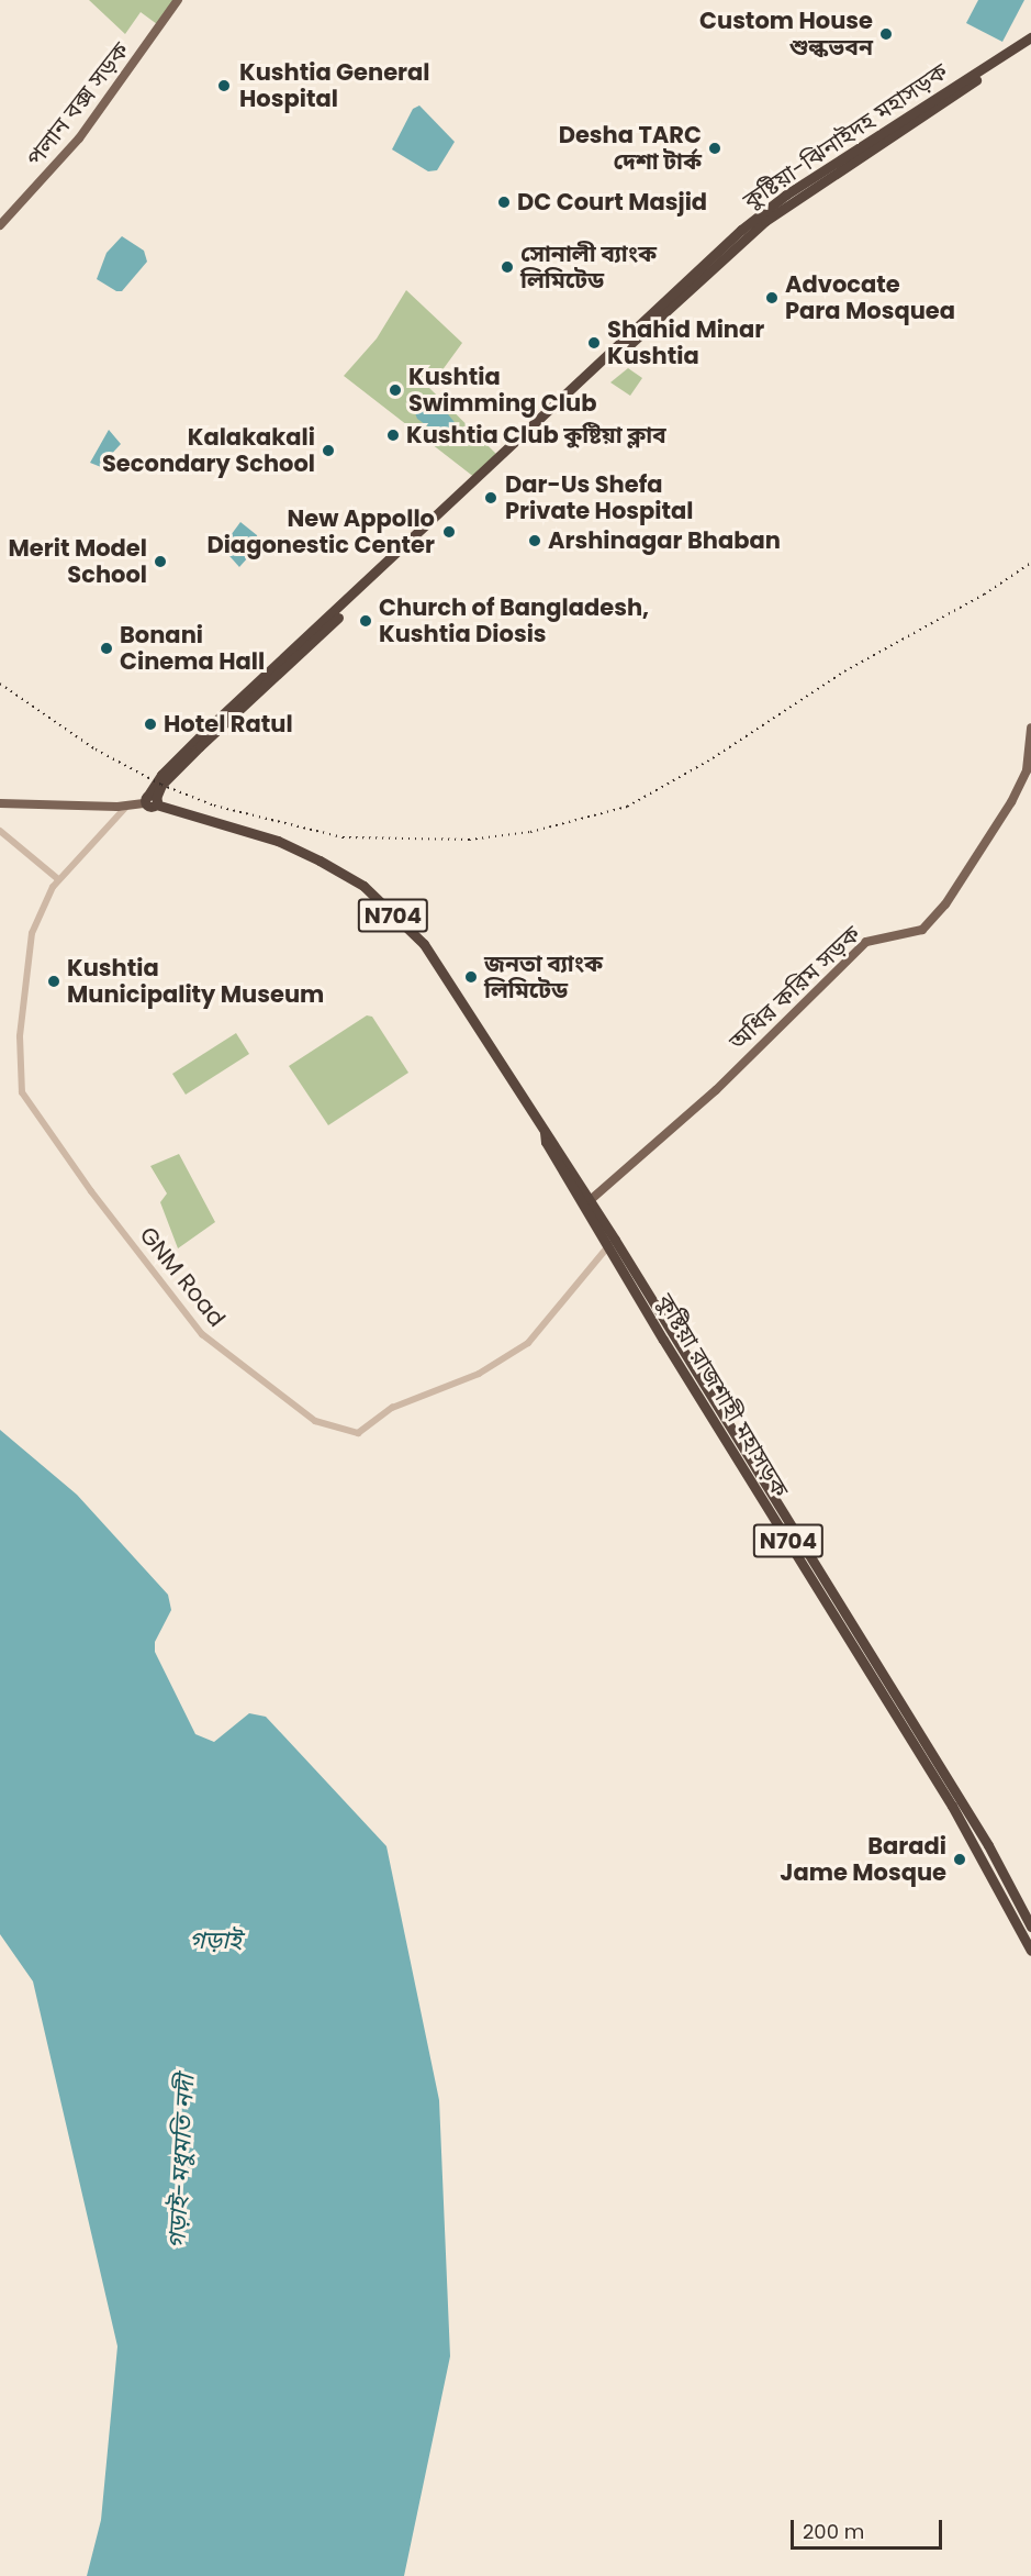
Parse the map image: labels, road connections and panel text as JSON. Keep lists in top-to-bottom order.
{
  "streets": {
    "highway": ["কুষ্টিয়া-ঝিনাইদহ মহাসড়ক", "N704", "কুষ্টিয়া রাজশাহী মহাসড়ক"],
    "main road": ["পলান বক্স সড়ক", "অধির করিম সড়ক"],
    "street": ["GNM Road"]
  },
  "crossings": [
    ["কুষ্টিয়া-ঝিনাইদহ মহাসড়ক", "কুষ্টিয়া রাজশাহী মহাসড়ক"],
    ["অধির করিম সড়ক", "কুষ্টিয়া রাজশাহী মহাসড়ক"],
    ["GNM Road", "কুষ্টিয়া রাজশাহী মহাসড়ক"]
  ],
  "water": ["গড়াই", "গড়াই-মধুমতি নদী"],
  "places": [
    "Custom House শুল্কভবন",
    "Kushtia General Hospital",
    "Desha TARC দেশা টার্ক",
    "DC Court Masjid",
    "সোনালী ব্যাংক লিমিটেড",
    "Advocate Para Mosquea",
    "Shahid Minar Kushtia",
    "Kushtia Swimming Club",
    "Kushtia Club কুষ্টিয়া ক্লাব",
    "Kalakakali Secondary School",
    "Dar-Us Shefa Private Hospital",
    "New Appollo Diagonestic Center",
    "Arshinagar Bhaban",
    "Merit Model School",
    "Church of Bangladesh, Kushtia Diosis",
    "Bonani Cinema Hall",
    "Hotel Ratul",
    "জনতা ব্যাংক লিমিটেড",
    "Kushtia Municipality Museum",
    "Baradi Jame Mosque"
  ],
  "scale_bar": "200 m"
}
